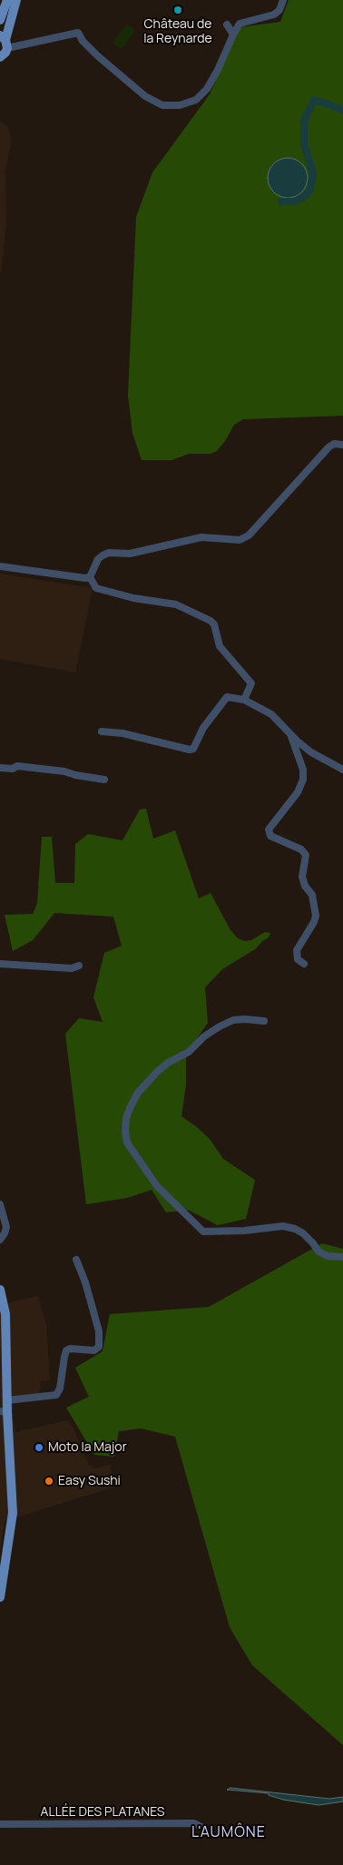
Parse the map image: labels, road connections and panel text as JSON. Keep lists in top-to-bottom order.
{
  "streets": {
    "street": ["ALLÉE DES PLATANES"]
  },
  "districts": ["L'AUMÔNE"],
  "places": ["Château de la Reynarde", "Moto la Major", "Easy Sushi"]
}
